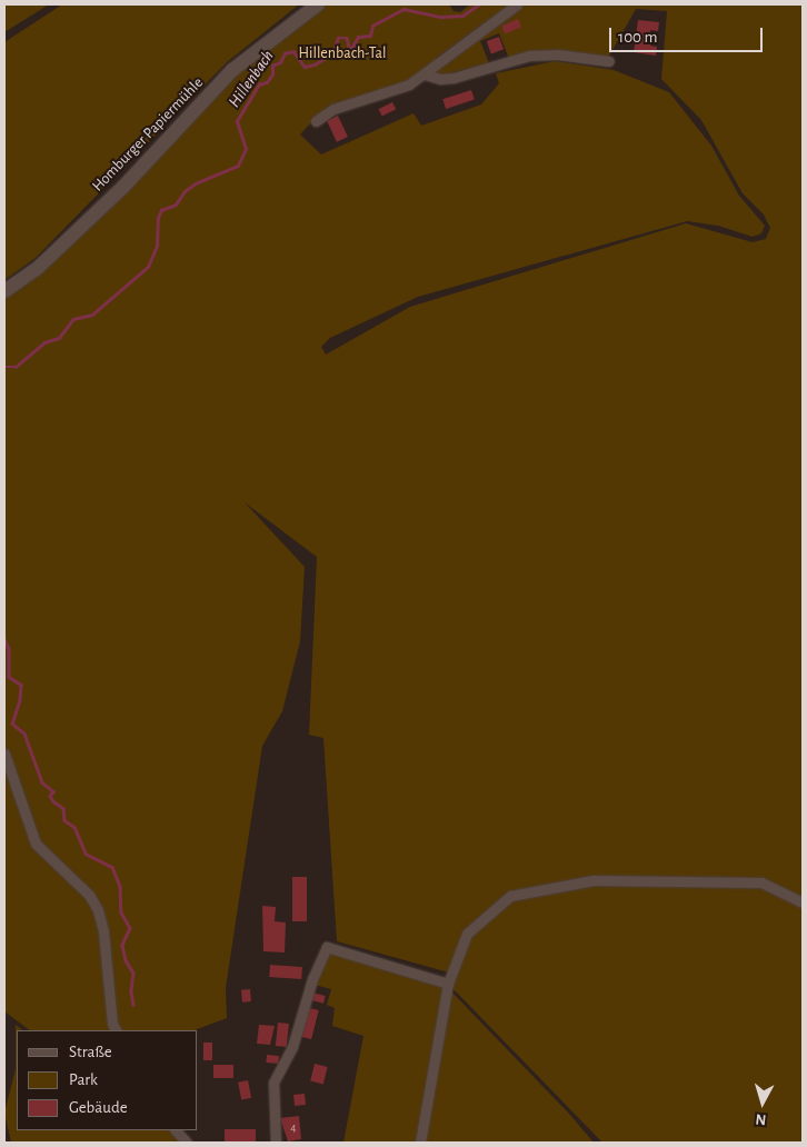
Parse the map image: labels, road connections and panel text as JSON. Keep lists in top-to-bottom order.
{
  "streets": {
    "main road": ["Homburger Papiermühle"]
  },
  "water": ["Hillenbach"],
  "parks": ["Hillenbach-Tal"],
  "house_numbers": ["4"],
  "legend": ["Straße", "Park", "Gebäude"],
  "scale_bar": "100 m",
  "north": "bottom"
}
